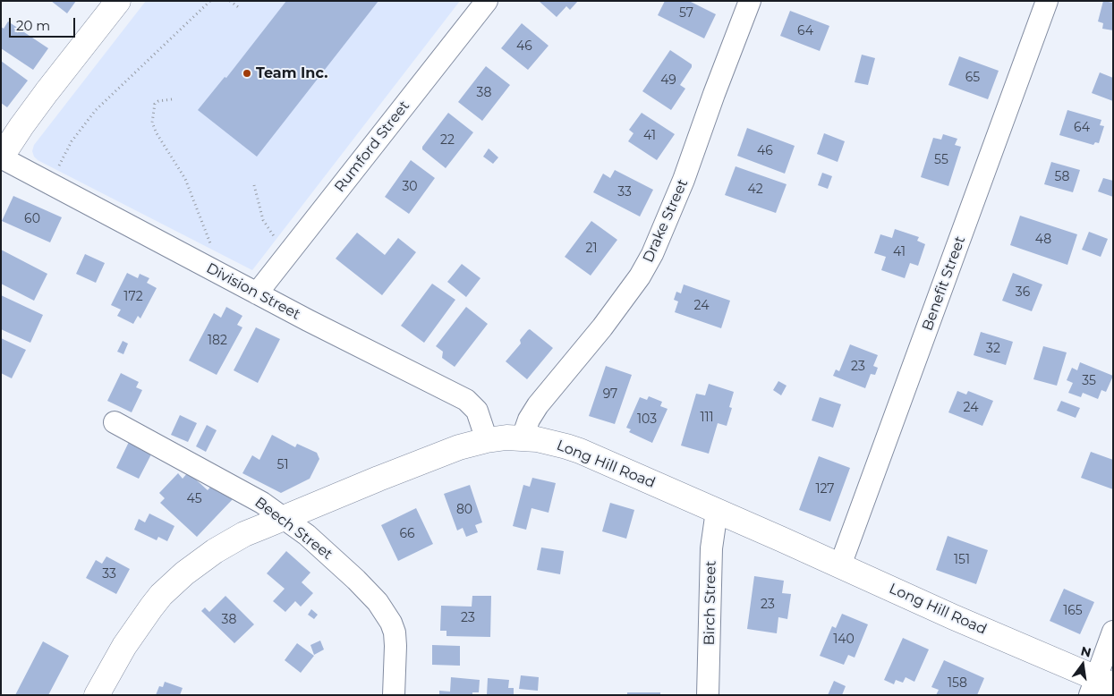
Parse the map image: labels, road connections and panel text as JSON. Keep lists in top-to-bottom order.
{
  "streets": {
    "main road": ["Long Hill Road"],
    "street": [
      "Rumford Street",
      "Drake Street",
      "Benefit Street",
      "Division Street",
      "Beech Street",
      "Birch Street"
    ]
  },
  "crossings": [
    ["Rumford Street", "Division Street"],
    ["Drake Street", "Long Hill Road"],
    ["Benefit Street", "Long Hill Road"],
    ["Division Street", "Long Hill Road"],
    ["Long Hill Road", "Beech Street"],
    ["Long Hill Road", "Birch Street"]
  ],
  "places": ["Team Inc."],
  "house_numbers": [
    "57",
    "64",
    "46",
    "65",
    "49",
    "38",
    "64",
    "41",
    "22",
    "46",
    "55",
    "58",
    "30",
    "42",
    "33",
    "60",
    "48",
    "21",
    "41",
    "36",
    "172",
    "24",
    "182",
    "32",
    "23",
    "35",
    "97",
    "24",
    "111",
    "103",
    "51",
    "127",
    "45",
    "80",
    "66",
    "151",
    "33",
    "23",
    "165",
    "23",
    "38",
    "140",
    "158"
  ],
  "scale_bar": "20 m",
  "north": "top"
}
